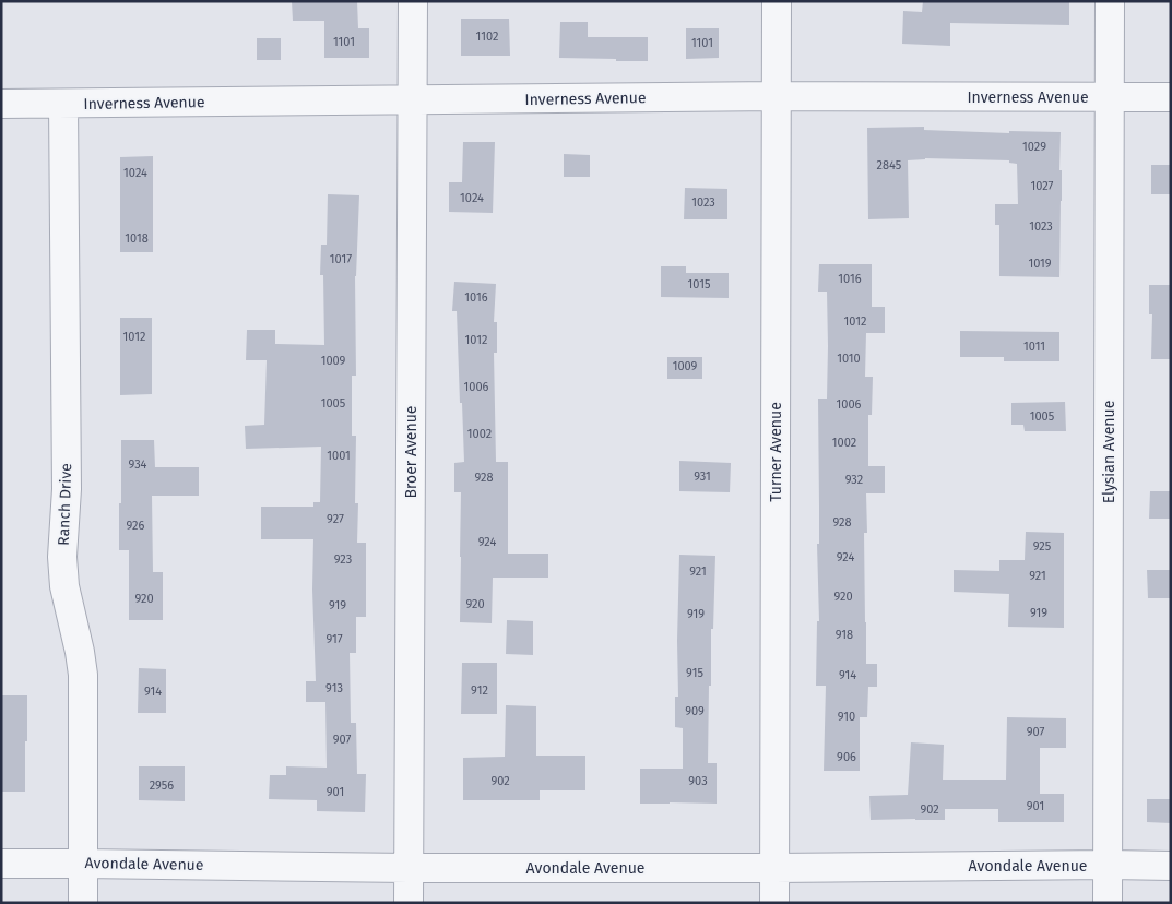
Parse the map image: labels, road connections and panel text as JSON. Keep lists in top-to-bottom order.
{
  "streets": {
    "street": [
      "Inverness Avenue",
      "Broer Avenue",
      "Turner Avenue",
      "Elysian Avenue",
      "Ranch Drive",
      "Avondale Avenue"
    ]
  },
  "crossings": [
    ["Inverness Avenue", "Broer Avenue"],
    ["Inverness Avenue", "Turner Avenue"],
    ["Inverness Avenue", "Elysian Avenue"],
    ["Inverness Avenue", "Ranch Drive"],
    ["Broer Avenue", "Avondale Avenue"],
    ["Turner Avenue", "Avondale Avenue"],
    ["Elysian Avenue", "Avondale Avenue"],
    ["Ranch Drive", "Avondale Avenue"]
  ],
  "house_numbers": [
    "1102",
    "1101",
    "1101",
    "1029",
    "2845",
    "1024",
    "1027",
    "1024",
    "1023",
    "1023",
    "1018",
    "1017",
    "1019",
    "1016",
    "1015",
    "1016",
    "1012",
    "1012",
    "1012",
    "1011",
    "1010",
    "1009",
    "1009",
    "1006",
    "1005",
    "1006",
    "1005",
    "1002",
    "1002",
    "1001",
    "934",
    "931",
    "928",
    "932",
    "927",
    "928",
    "926",
    "924",
    "925",
    "924",
    "923",
    "921",
    "921",
    "920",
    "920",
    "920",
    "919",
    "919",
    "919",
    "918",
    "917",
    "915",
    "914",
    "913",
    "912",
    "914",
    "909",
    "910",
    "907",
    "907",
    "906",
    "902",
    "903",
    "2956",
    "901",
    "901",
    "902"
  ]
}
